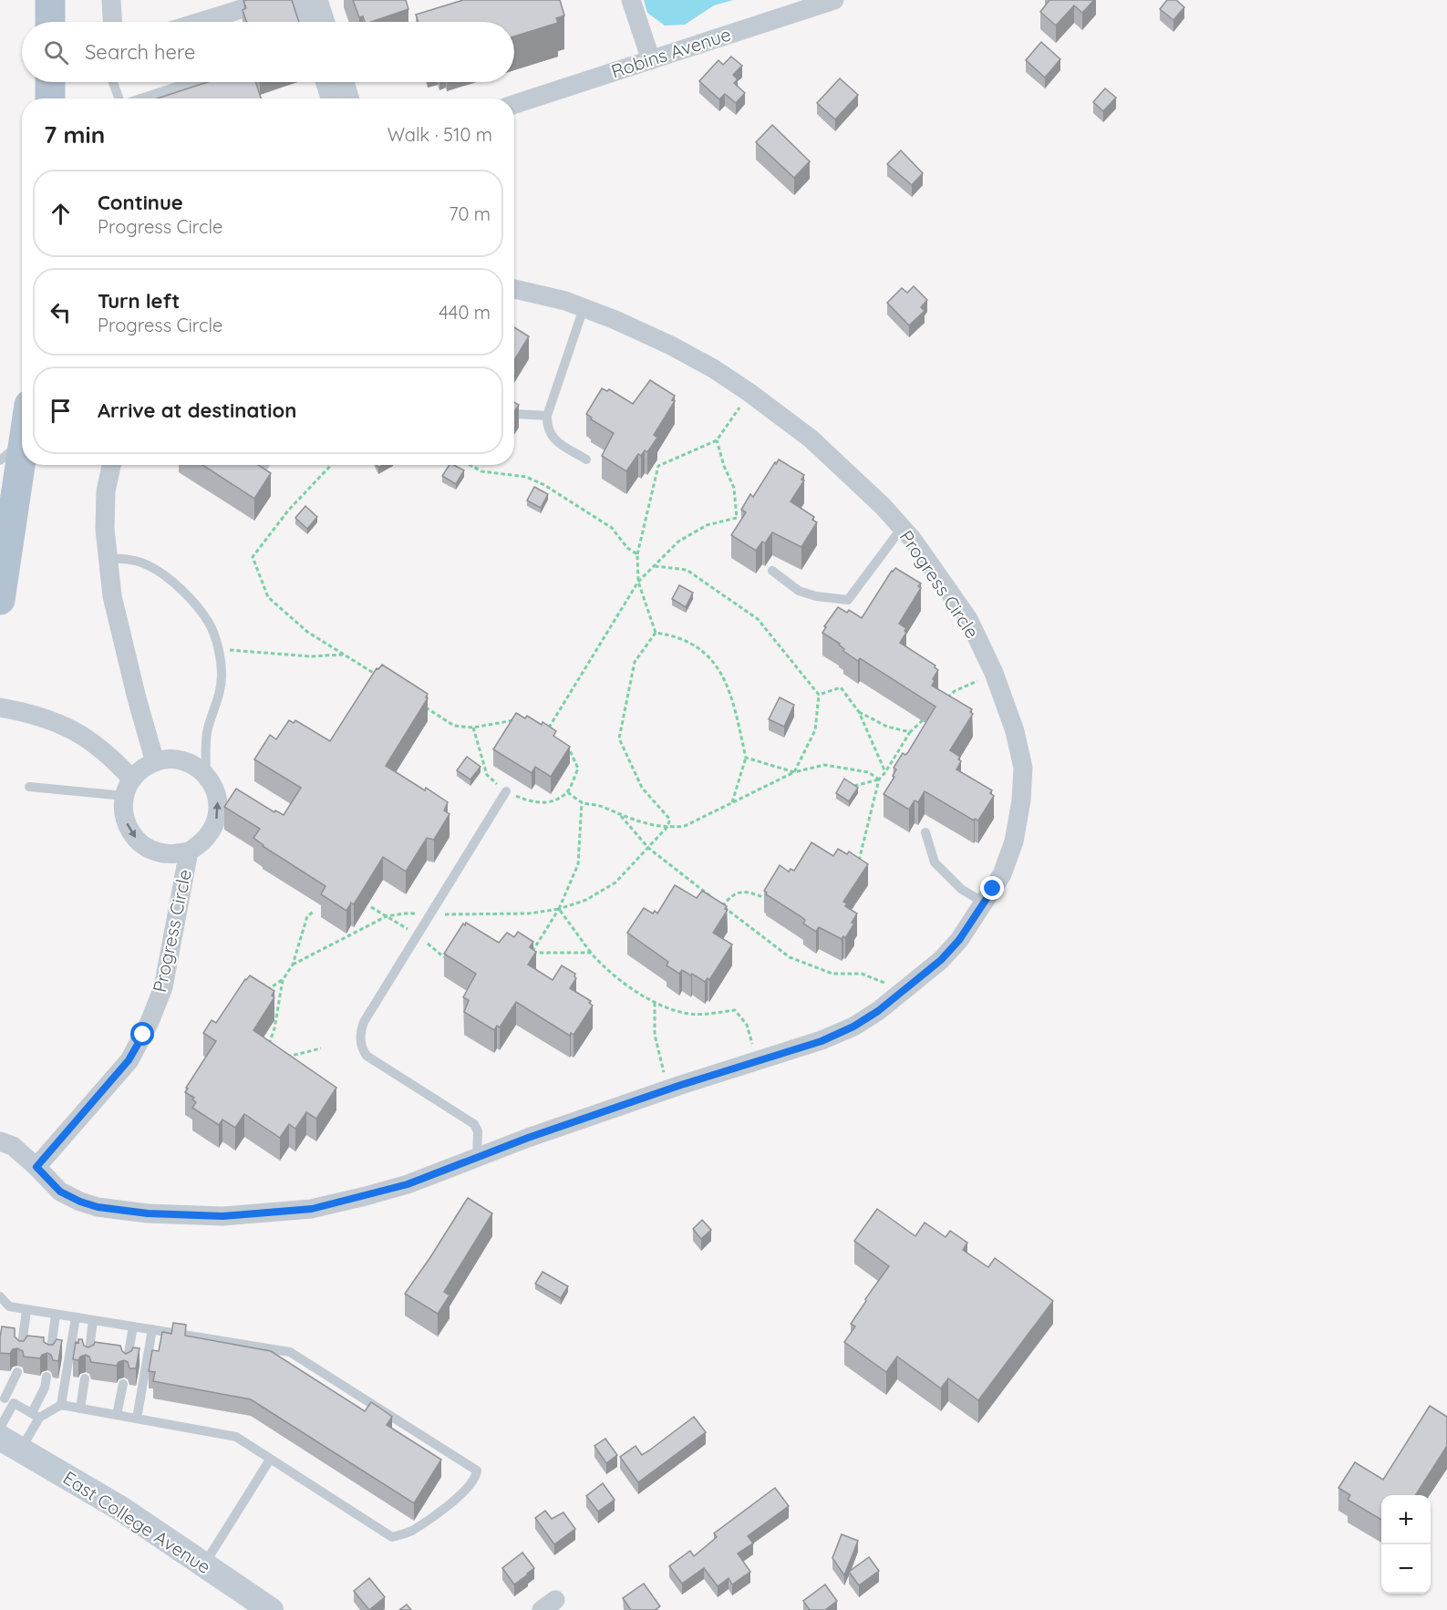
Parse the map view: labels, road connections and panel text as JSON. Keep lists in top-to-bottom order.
{
  "streets": {
    "main road": ["East College Avenue"],
    "street": ["Robins Avenue", "Progress Circle"]
  },
  "page": {
    "search": "Search here",
    "heading": ["7 min", "Walk · 510 m"],
    "list": [
      ["Continue", "Progress Circle", "70 m"],
      ["Turn left", "Progress Circle", "440 m"],
      "Arrive at destination"
    ],
    "map_buttons": ["+", "−"]
  }
}
